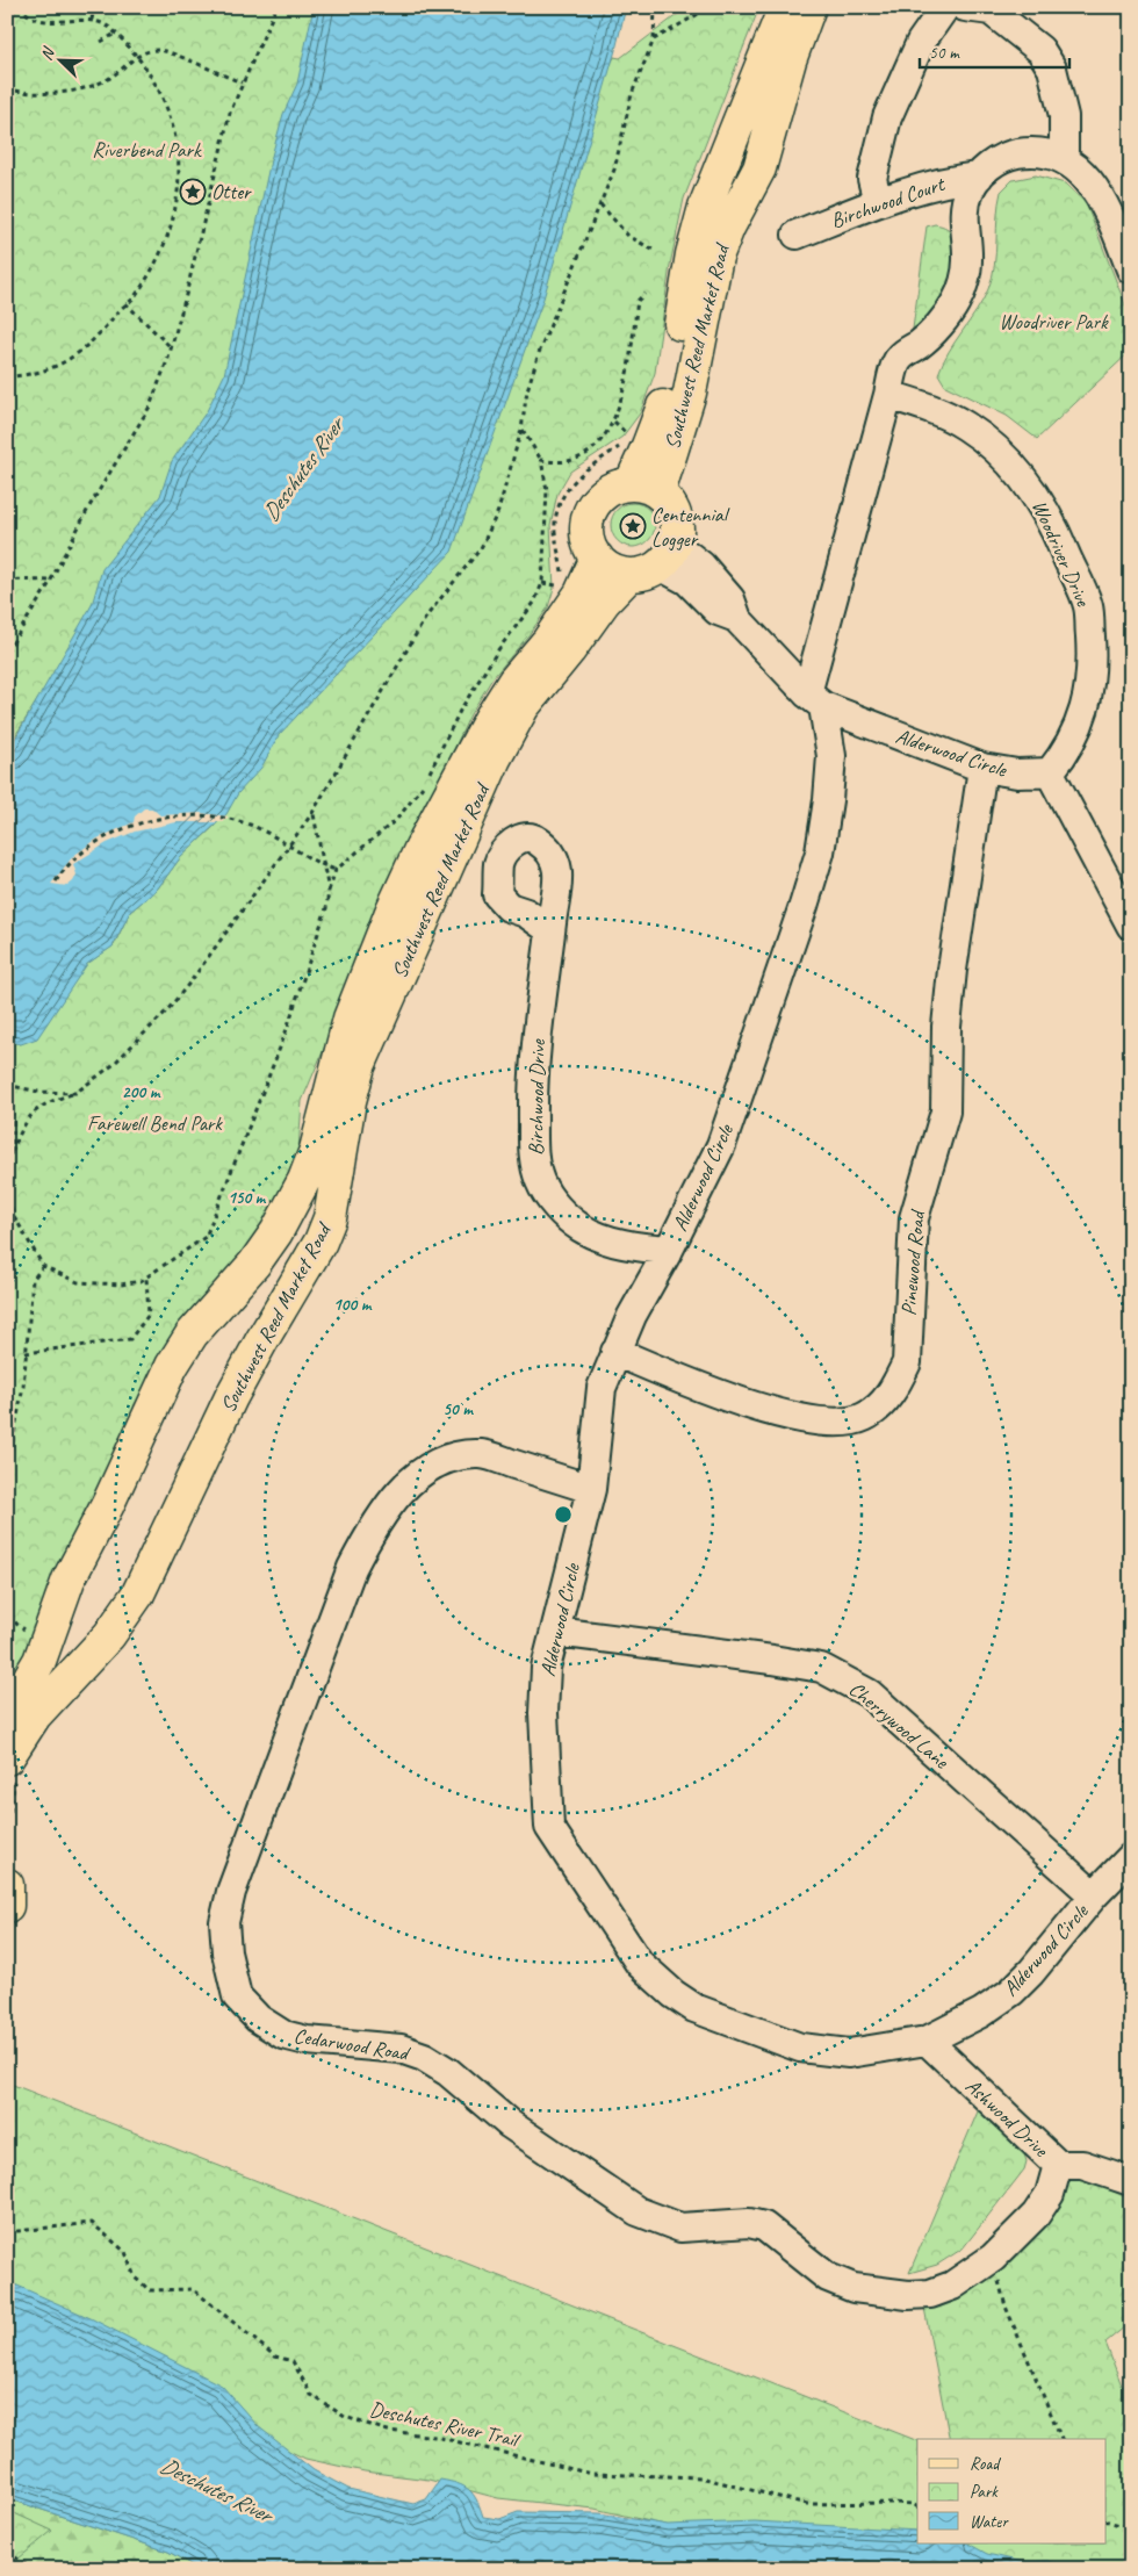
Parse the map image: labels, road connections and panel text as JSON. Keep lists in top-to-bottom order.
{
  "streets": {
    "main road": ["Southwest Reed Market Road"],
    "street": [
      "Birchwood Court",
      "Woodriver Drive",
      "Alderwood Circle",
      "Birchwood Drive",
      "Pinewood Road",
      "Cherrywood Lane",
      "Cedarwood Road",
      "Ashwood Drive"
    ],
    "path": ["Deschutes River Trail"]
  },
  "crossings": [
    ["Southwest Reed Market Road", "Alderwood Circle"],
    ["Woodriver Drive", "Alderwood Circle"],
    ["Alderwood Circle", "Birchwood Drive"],
    ["Alderwood Circle", "Pinewood Road"],
    ["Alderwood Circle", "Cherrywood Lane"],
    ["Alderwood Circle", "Cedarwood Road"],
    ["Alderwood Circle", "Ashwood Drive"],
    ["Cedarwood Road", "Ashwood Drive"]
  ],
  "water": ["Deschutes River"],
  "parks": ["Riverbend Park", "Woodriver Park", "Farewell Bend Park"],
  "places": {
    "place": ["Otter", "Centennial Logger"]
  },
  "legend": ["Road", "Park", "Water"],
  "scale_bar": "50 m",
  "north": "top left",
  "rings": [
    "200 m",
    "150 m",
    "100 m",
    "50 m"
  ]
}
